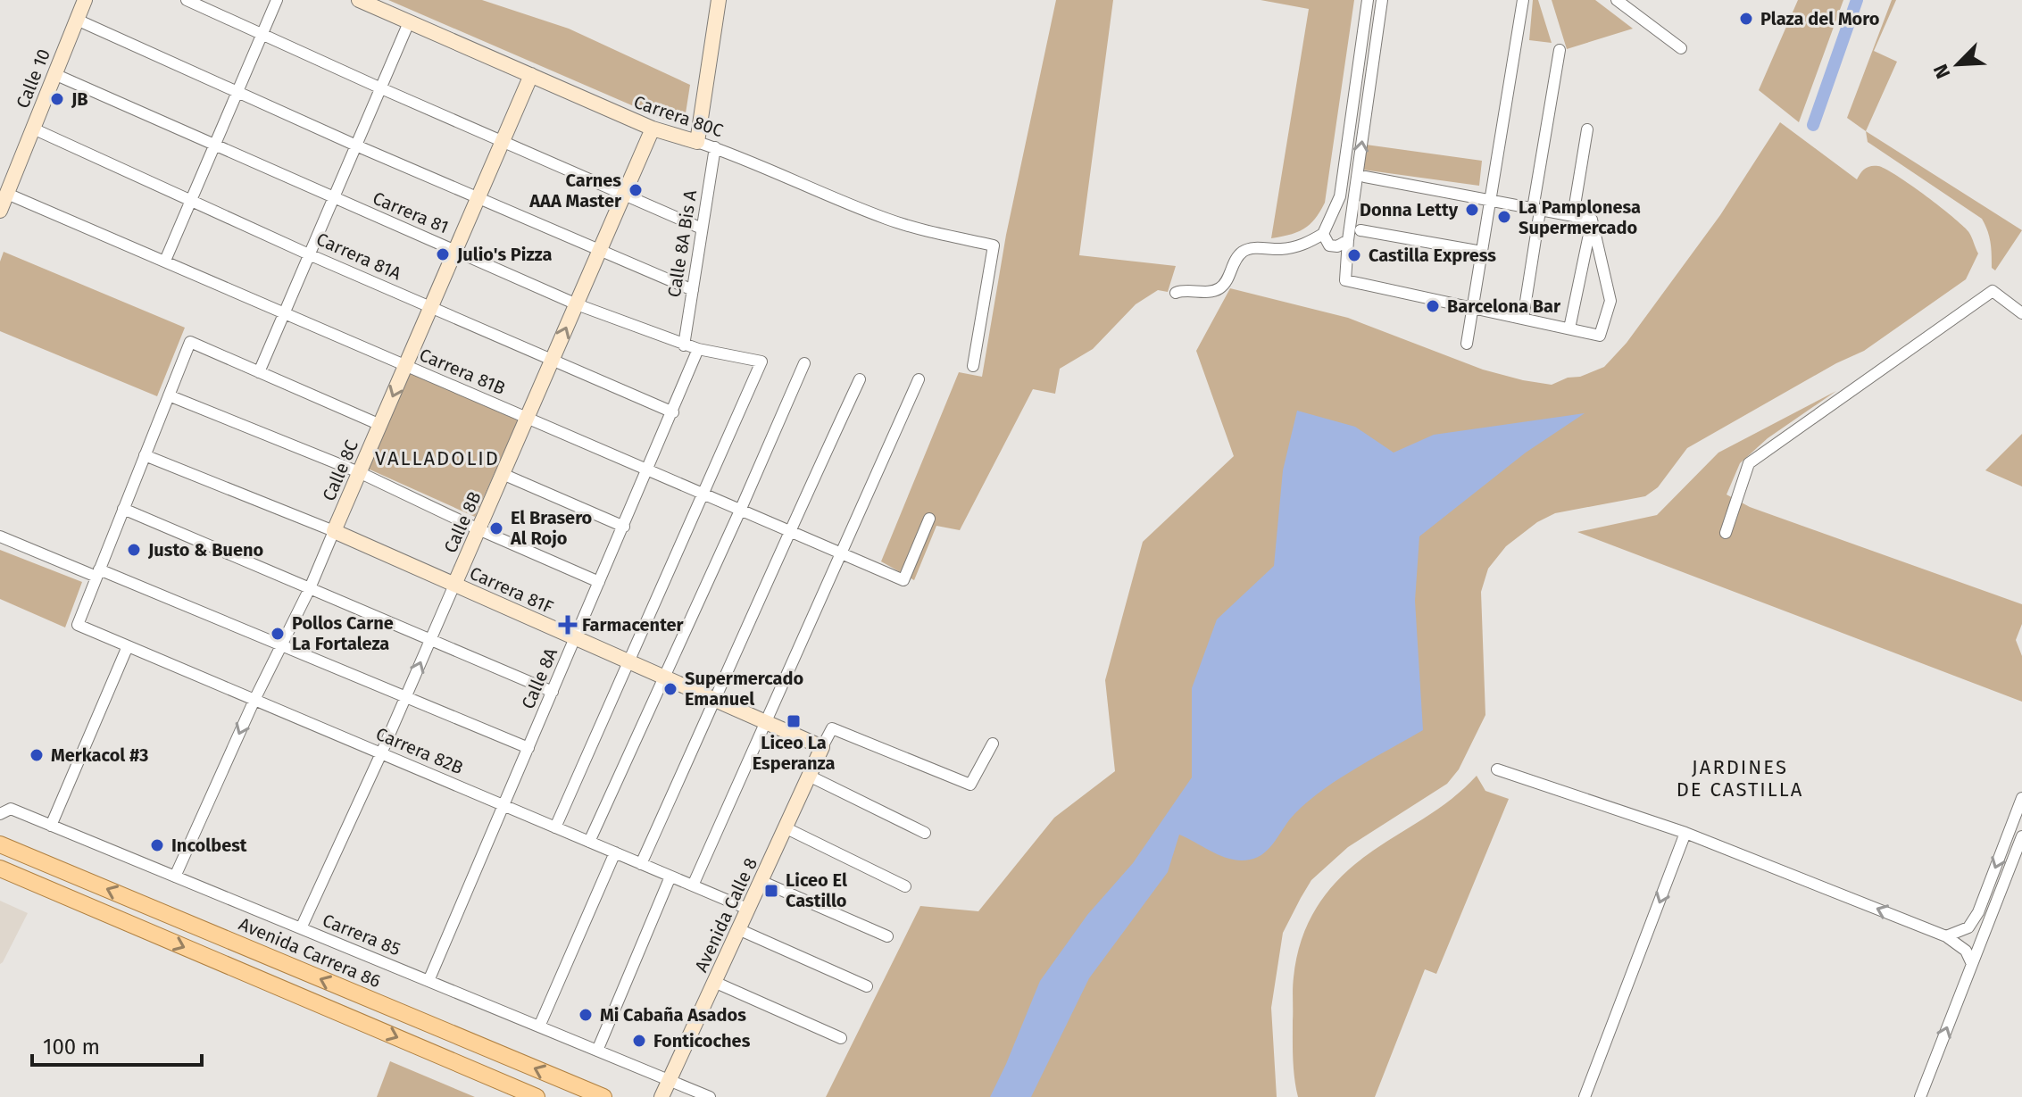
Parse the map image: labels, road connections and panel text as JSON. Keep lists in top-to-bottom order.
{
  "streets": {
    "main road": ["Avenida Carrera 86"],
    "street": [
      "Calle 10",
      "Carrera 80C",
      "Carrera 81",
      "Calle 8A Bis A",
      "Carrera 81A",
      "Carrera 81B",
      "Calle 8C",
      "Calle 8B",
      "Carrera 81F",
      "Calle 8A",
      "Carrera 82B",
      "Avenida Calle 8",
      "Carrera 85"
    ]
  },
  "crossings": [
    ["Calle 10", "Carrera 81"],
    ["Calle 10", "Carrera 81A"],
    ["Calle 10", "Carrera 81B"],
    ["Carrera 80C", "Calle 8A Bis A"],
    ["Carrera 80C", "Calle 8C"],
    ["Carrera 80C", "Calle 8B"],
    ["Carrera 81", "Calle 8A Bis A"],
    ["Carrera 81", "Carrera 81B"],
    ["Carrera 81", "Calle 8C"],
    ["Carrera 81", "Calle 8B"],
    ["Carrera 81", "Calle 8A"],
    ["Carrera 81A", "Calle 8C"],
    ["Carrera 81A", "Calle 8B"],
    ["Carrera 81A", "Calle 8A"],
    ["Carrera 81B", "Calle 8C"],
    ["Carrera 81B", "Calle 8B"],
    ["Carrera 81B", "Calle 8A"],
    ["Calle 8C", "Carrera 81F"],
    ["Calle 8C", "Carrera 82B"],
    ["Calle 8C", "Carrera 85"],
    ["Calle 8B", "Carrera 81F"],
    ["Calle 8B", "Carrera 82B"],
    ["Calle 8B", "Carrera 85"],
    ["Carrera 81F", "Calle 8A"],
    ["Carrera 81F", "Avenida Calle 8"],
    ["Calle 8A", "Carrera 82B"],
    ["Calle 8A", "Carrera 85"],
    ["Carrera 82B", "Avenida Calle 8"],
    ["Avenida Calle 8", "Carrera 85"]
  ],
  "districts": ["VALLADOLID", "JARDINES DE CASTILLA"],
  "places": {
    "other": [
      "Plaza del Moro",
      "JB",
      "Carnes AAA Master",
      "Donna Letty",
      "La Pamplonesa Supermercado",
      "Julio's Pizza",
      "Castilla Express",
      "Barcelona Bar",
      "El Brasero Al Rojo",
      "Justo & Bueno",
      "Pollos Carne La Fortaleza",
      "Supermercado Emanuel",
      "Merkacol #3",
      "Incolbest",
      "Mi Cabaña Asados",
      "Fonticoches"
    ],
    "health": ["Farmacenter"],
    "transit": ["Liceo La Esperanza", "Liceo El Castillo"]
  },
  "scale_bar": "100 m",
  "north": "bottom left"
}
